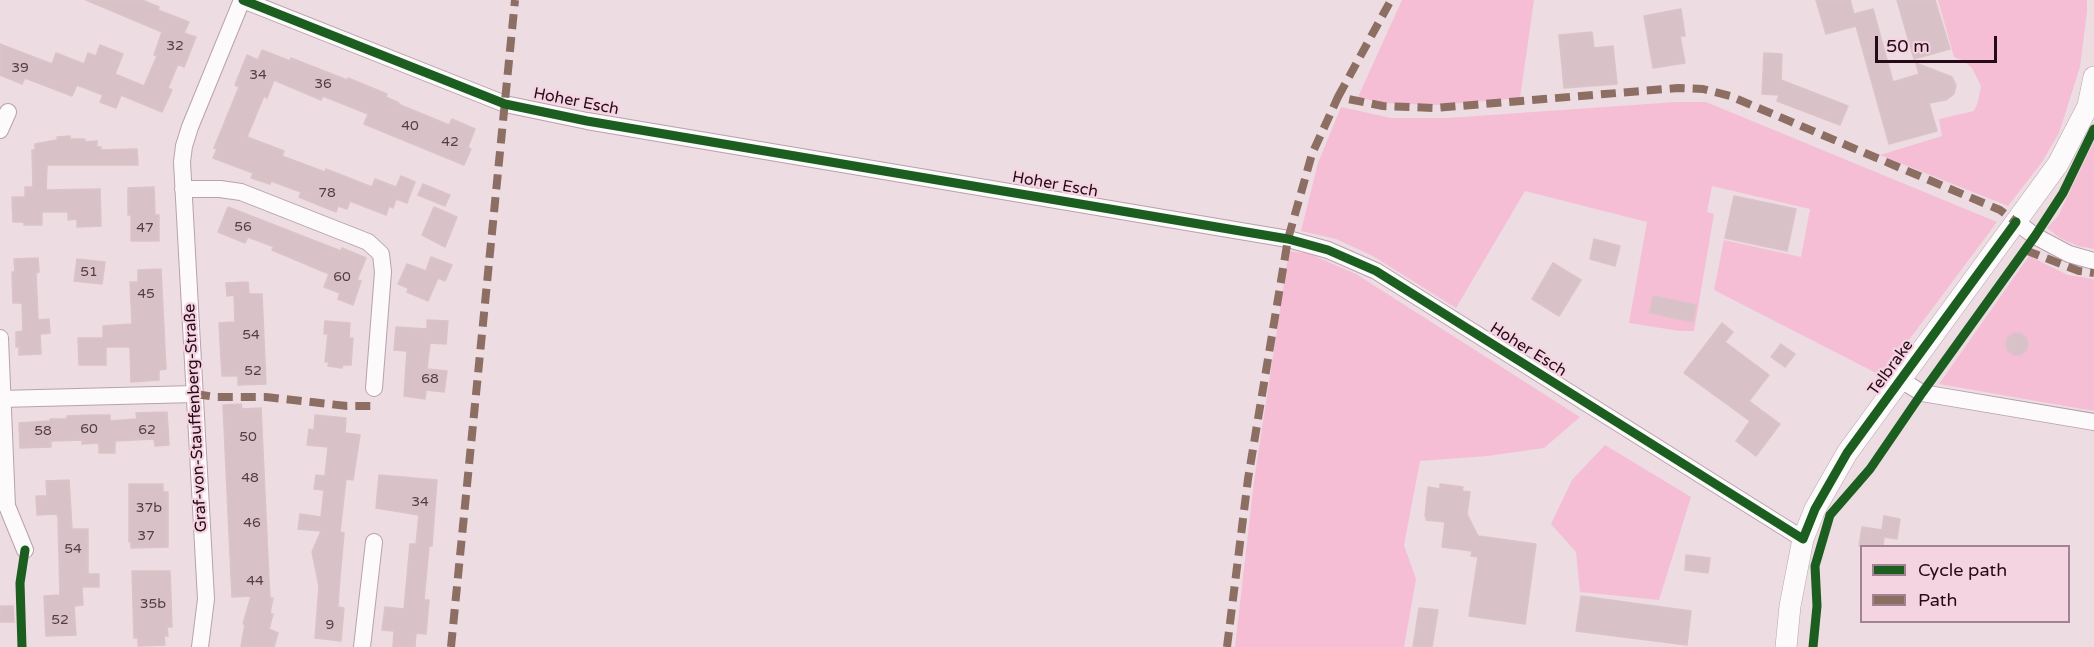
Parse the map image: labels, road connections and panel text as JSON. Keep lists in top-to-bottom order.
{
  "streets": {
    "street": ["Hoher Esch", "Telbrake", "Graf-von-Stauffenberg-Straße"]
  },
  "crossings": [
    ["Hoher Esch", "Telbrake"],
    ["Hoher Esch", "Graf-von-Stauffenberg-Straße"]
  ],
  "house_numbers": [
    "32",
    "39",
    "34",
    "36",
    "40",
    "42",
    "78",
    "56",
    "47",
    "51",
    "60",
    "45",
    "54",
    "52",
    "68",
    "60",
    "62",
    "58",
    "50",
    "48",
    "34",
    "37b",
    "46",
    "37",
    "54",
    "44",
    "35b",
    "52",
    "9"
  ],
  "legend": ["Cycle path", "Path"],
  "scale_bar": "50 m"
}
